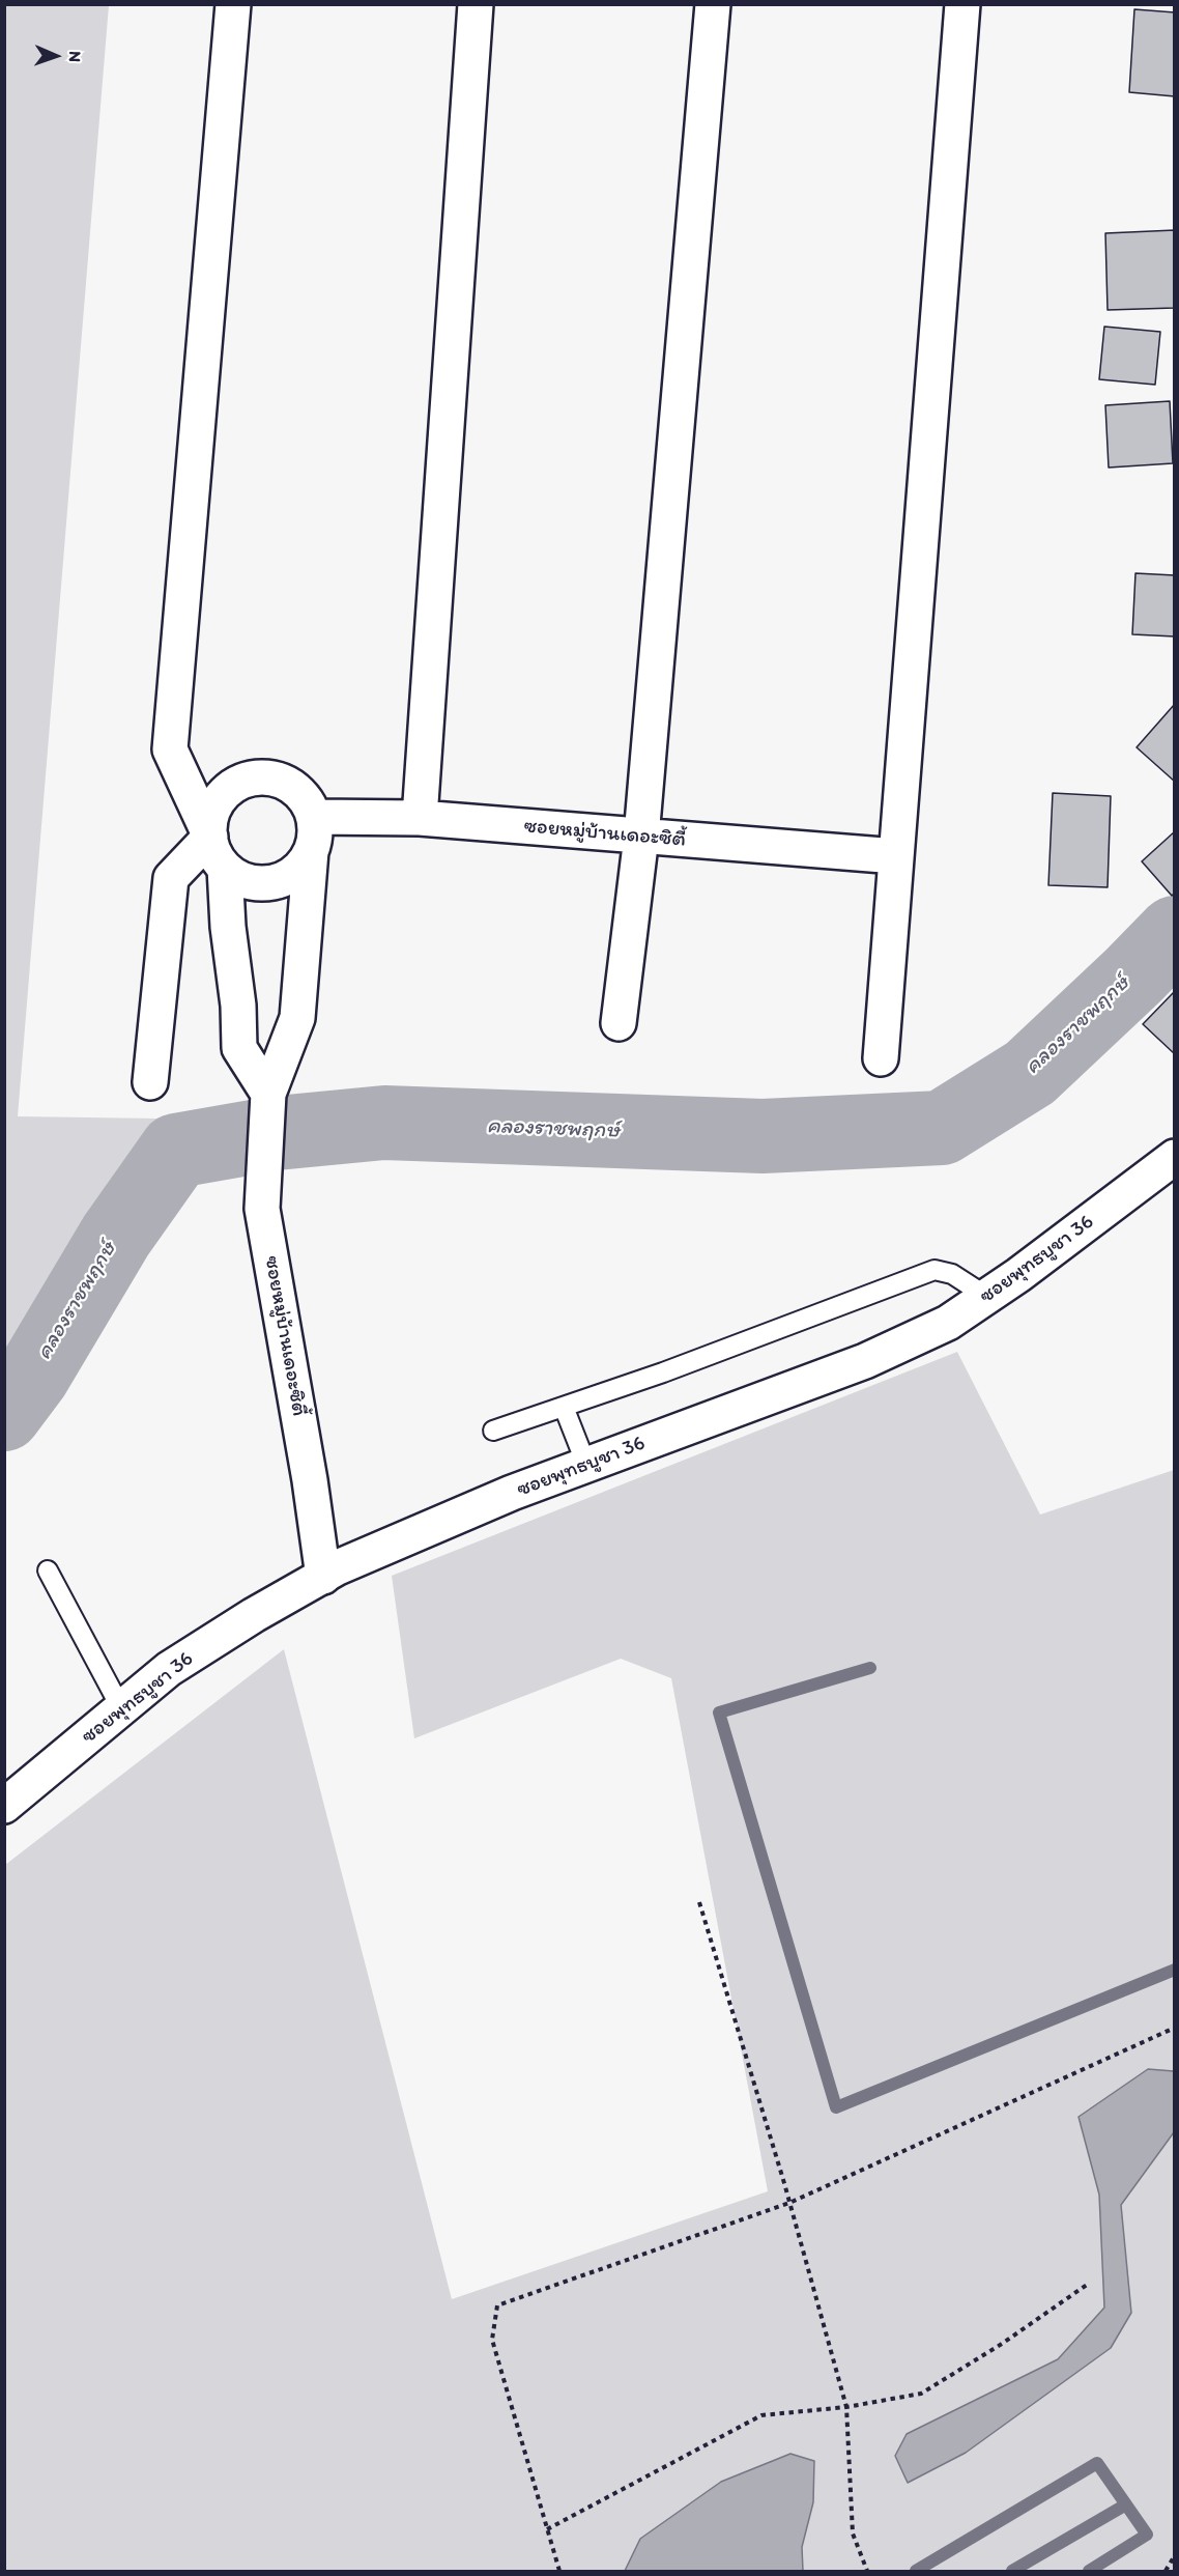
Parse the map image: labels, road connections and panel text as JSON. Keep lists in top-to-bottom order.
{
  "streets": {
    "street": ["ซอยหมู่บ้านเดอะซิตี้", "ซอยพุทธบูชา 36"]
  },
  "crossings": [
    ["ซอยหมู่บ้านเดอะซิตี้", "ซอยพุทธบูชา 36"]
  ],
  "water": ["คลองราชพฤกษ์"],
  "north": "right"
}
